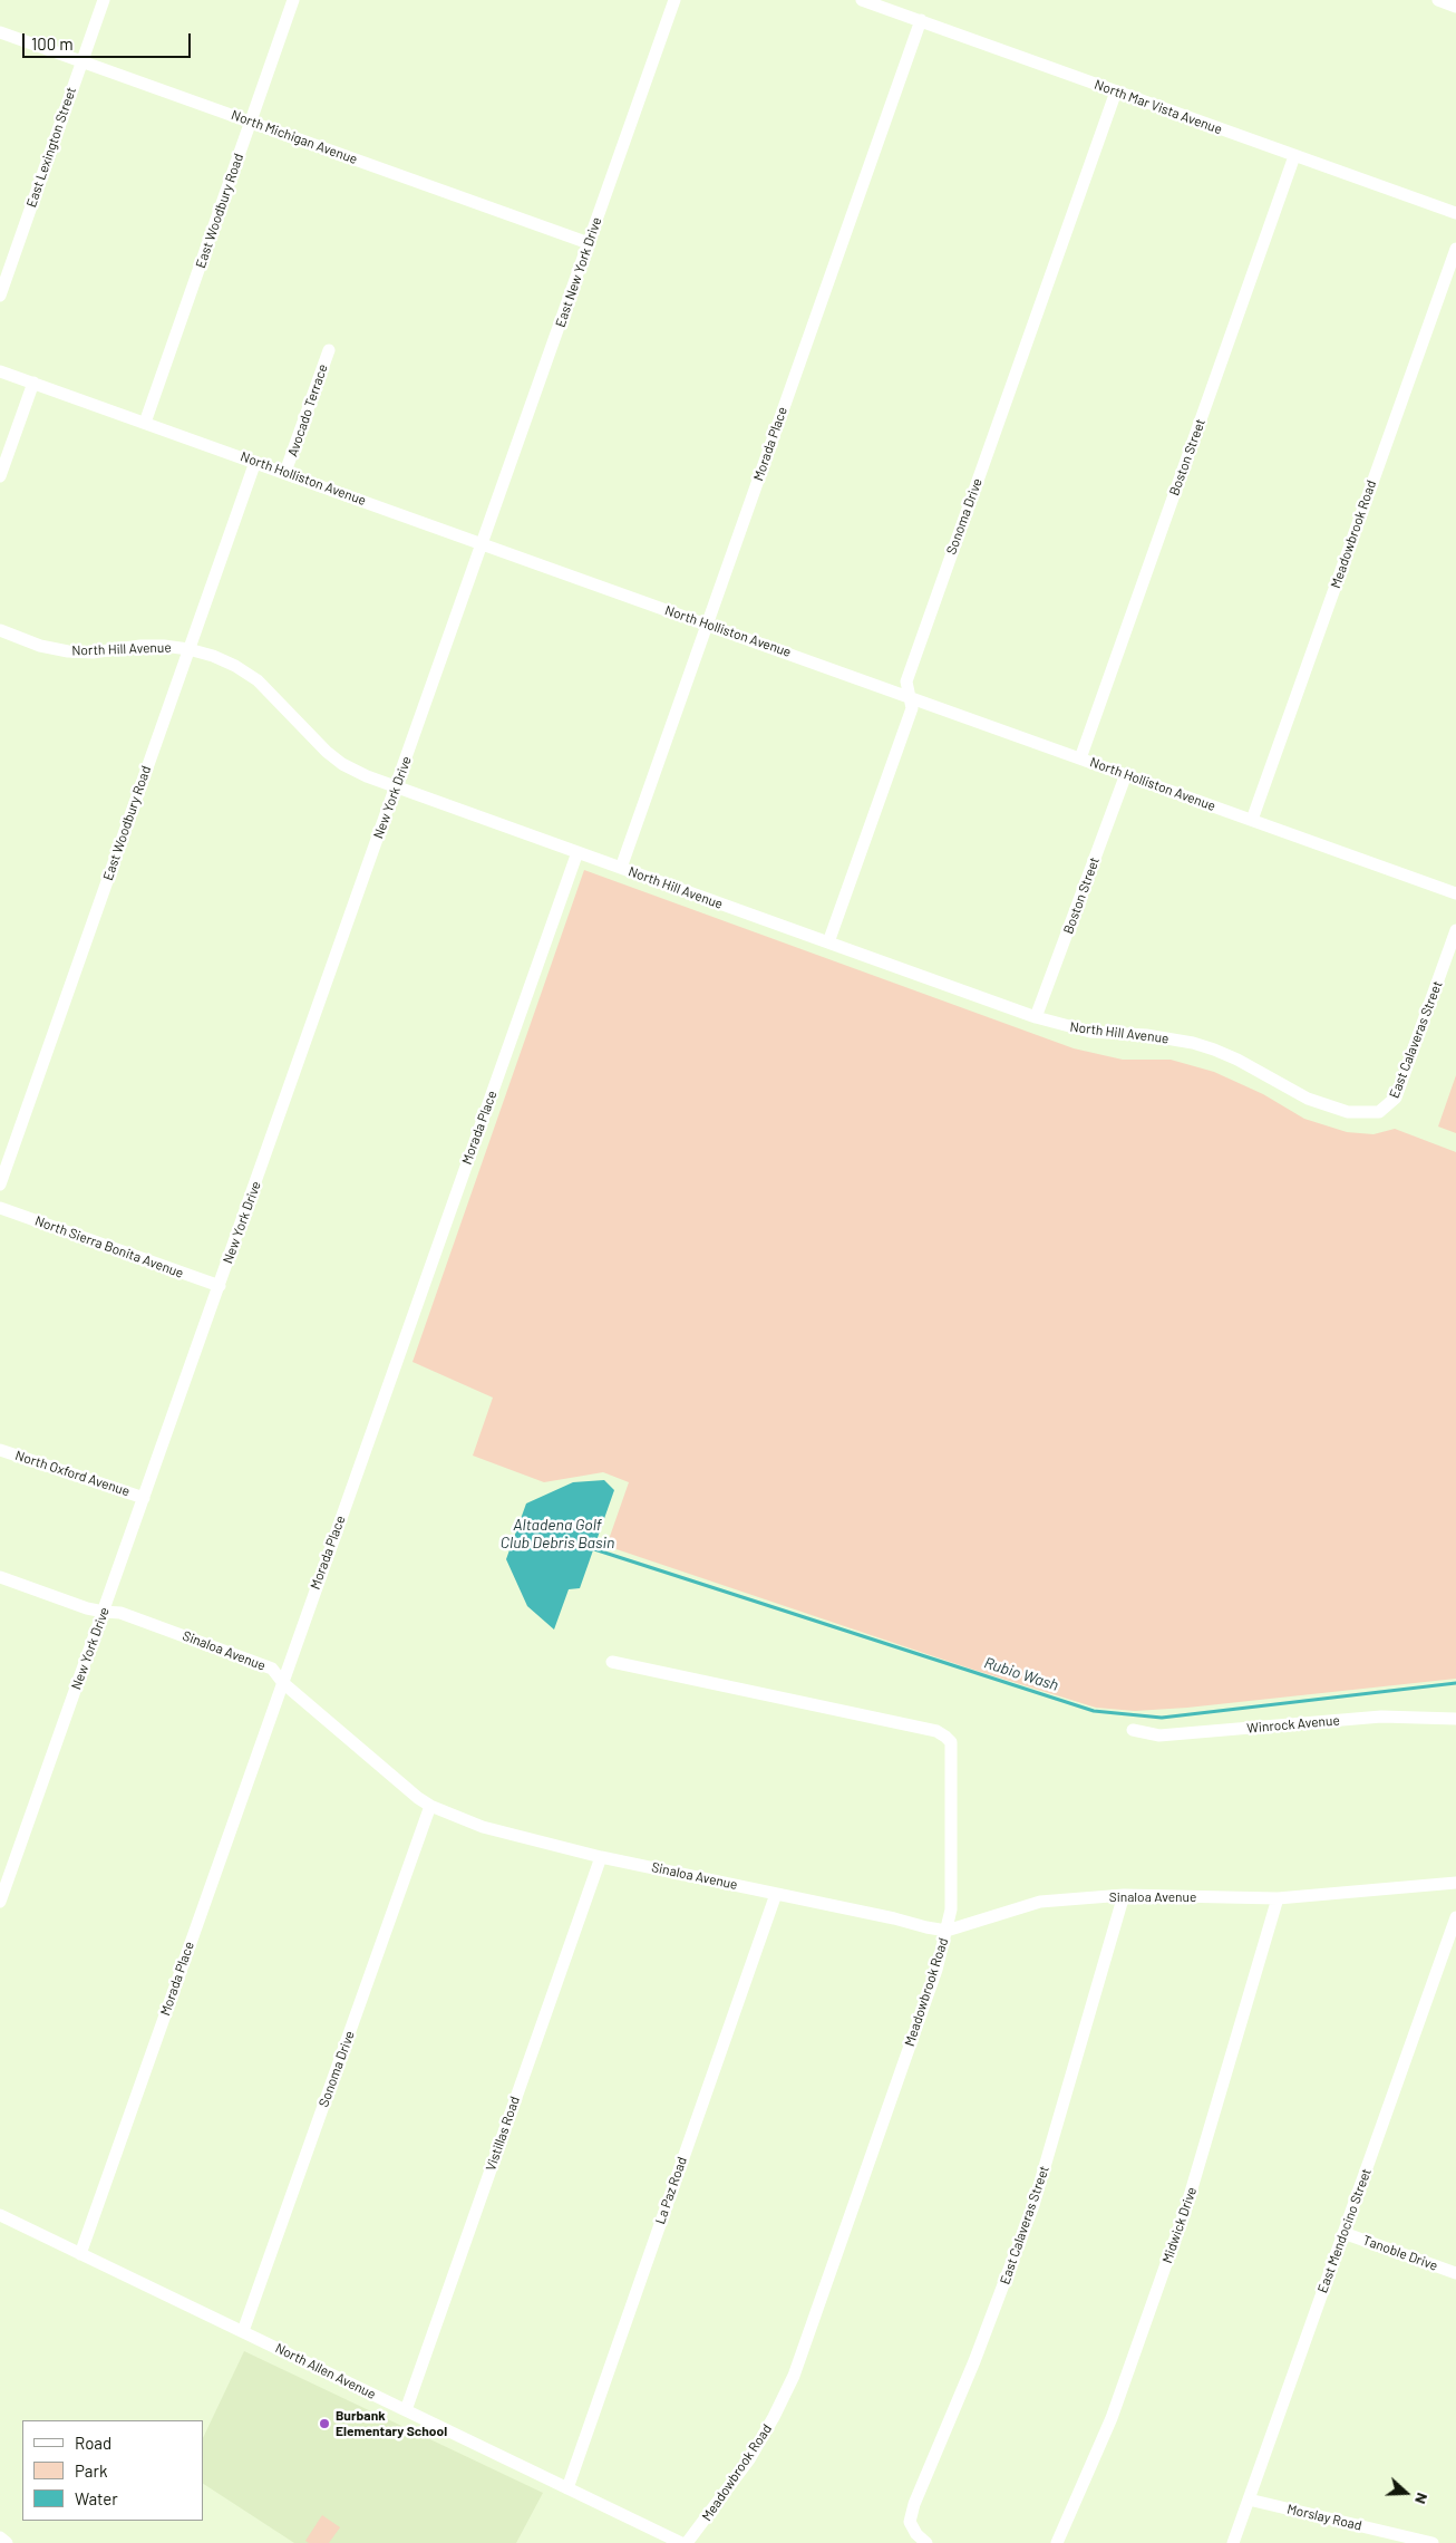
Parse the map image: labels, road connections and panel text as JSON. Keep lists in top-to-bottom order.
{
  "streets": {
    "street": [
      "North Mar Vista Avenue",
      "North Michigan Avenue",
      "East Lexington Street",
      "East Woodbury Road",
      "East New York Drive",
      "Avocado Terrace",
      "Morada Place",
      "Boston Street",
      "North Holliston Avenue",
      "Sonoma Drive",
      "Meadowbrook Road",
      "North Hill Avenue",
      "New York Drive",
      "East Calaveras Street",
      "North Sierra Bonita Avenue",
      "North Oxford Avenue",
      "Sinaloa Avenue",
      "Winrock Avenue",
      "Vistillas Road",
      "La Paz Road",
      "Midwick Drive",
      "East Mendocino Street",
      "Tanoble Drive",
      "North Allen Avenue",
      "Morslay Road"
    ]
  },
  "crossings": [
    ["North Mar Vista Avenue", "Morada Place"],
    ["North Mar Vista Avenue", "Boston Street"],
    ["North Mar Vista Avenue", "Sonoma Drive"],
    ["North Michigan Avenue", "East Lexington Street"],
    ["North Michigan Avenue", "East Woodbury Road"],
    ["North Michigan Avenue", "East New York Drive"],
    ["East Woodbury Road", "North Holliston Avenue"],
    ["East Woodbury Road", "North Hill Avenue"],
    ["East New York Drive", "North Holliston Avenue"],
    ["East New York Drive", "New York Drive"],
    ["Avocado Terrace", "North Holliston Avenue"],
    ["Morada Place", "North Holliston Avenue"],
    ["Morada Place", "North Hill Avenue"],
    ["Morada Place", "Sinaloa Avenue"],
    ["Morada Place", "North Allen Avenue"],
    ["Boston Street", "North Holliston Avenue"],
    ["Boston Street", "North Hill Avenue"],
    ["North Holliston Avenue", "Sonoma Drive"],
    ["North Holliston Avenue", "Meadowbrook Road"],
    ["North Holliston Avenue", "New York Drive"],
    ["Sonoma Drive", "North Hill Avenue"],
    ["Sonoma Drive", "Sinaloa Avenue"],
    ["Sonoma Drive", "North Allen Avenue"],
    ["Meadowbrook Road", "Sinaloa Avenue"],
    ["North Hill Avenue", "New York Drive"],
    ["North Hill Avenue", "East Calaveras Street"],
    ["New York Drive", "North Sierra Bonita Avenue"],
    ["New York Drive", "North Oxford Avenue"],
    ["New York Drive", "Sinaloa Avenue"],
    ["East Calaveras Street", "Sinaloa Avenue"],
    ["Sinaloa Avenue", "Vistillas Road"],
    ["Sinaloa Avenue", "La Paz Road"],
    ["Sinaloa Avenue", "Midwick Drive"],
    ["Vistillas Road", "North Allen Avenue"],
    ["La Paz Road", "North Allen Avenue"],
    ["East Mendocino Street", "Tanoble Drive"],
    ["East Mendocino Street", "Morslay Road"]
  ],
  "water": ["Altadena Golf Club Debris Basin", "Rubio Wash"],
  "places": ["Burbank Elementary School"],
  "legend": ["Road", "Park", "Water"],
  "scale_bar": "100 m",
  "north": "right"
}
